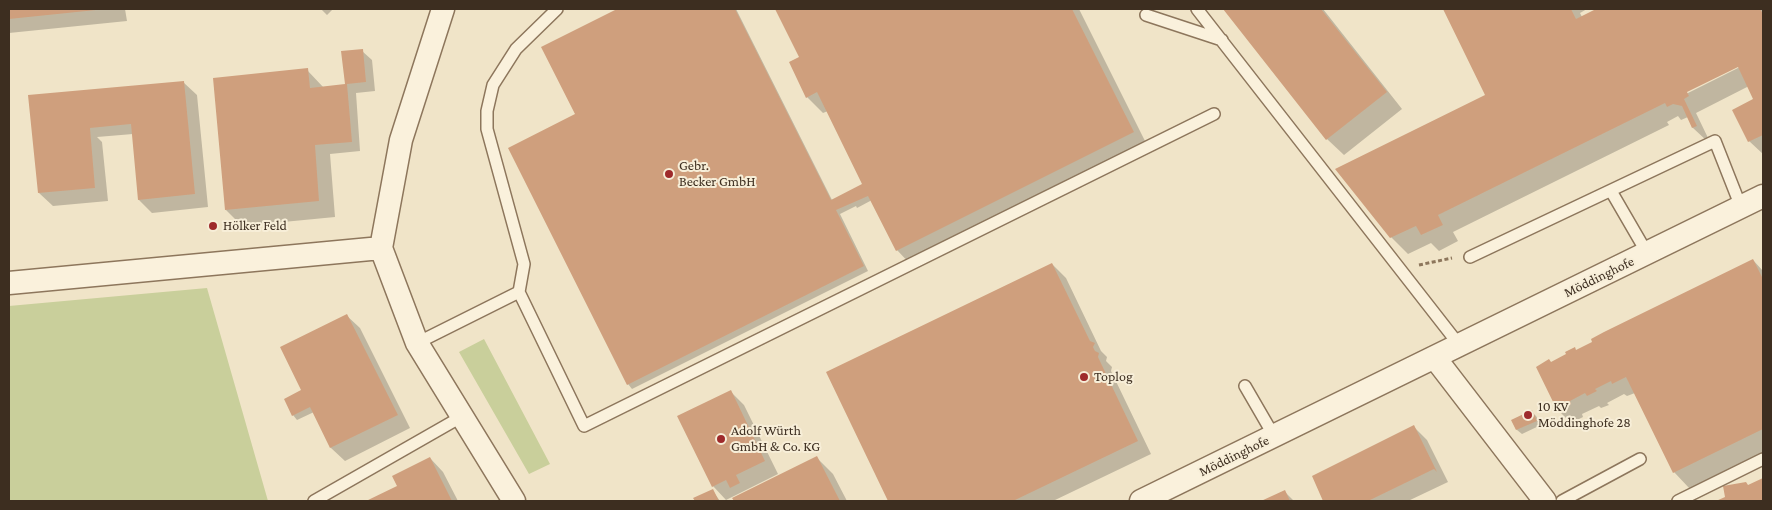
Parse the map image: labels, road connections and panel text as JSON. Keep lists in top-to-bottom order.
{
  "streets": {
    "street": ["Möddinghofe"]
  },
  "places": [
    "Gebr. Becker GmbH",
    "Hölker Feld",
    "Toplog",
    "10 KV Möddinghofe 28",
    "Adolf Würth GmbH & Co. KG"
  ]
}
